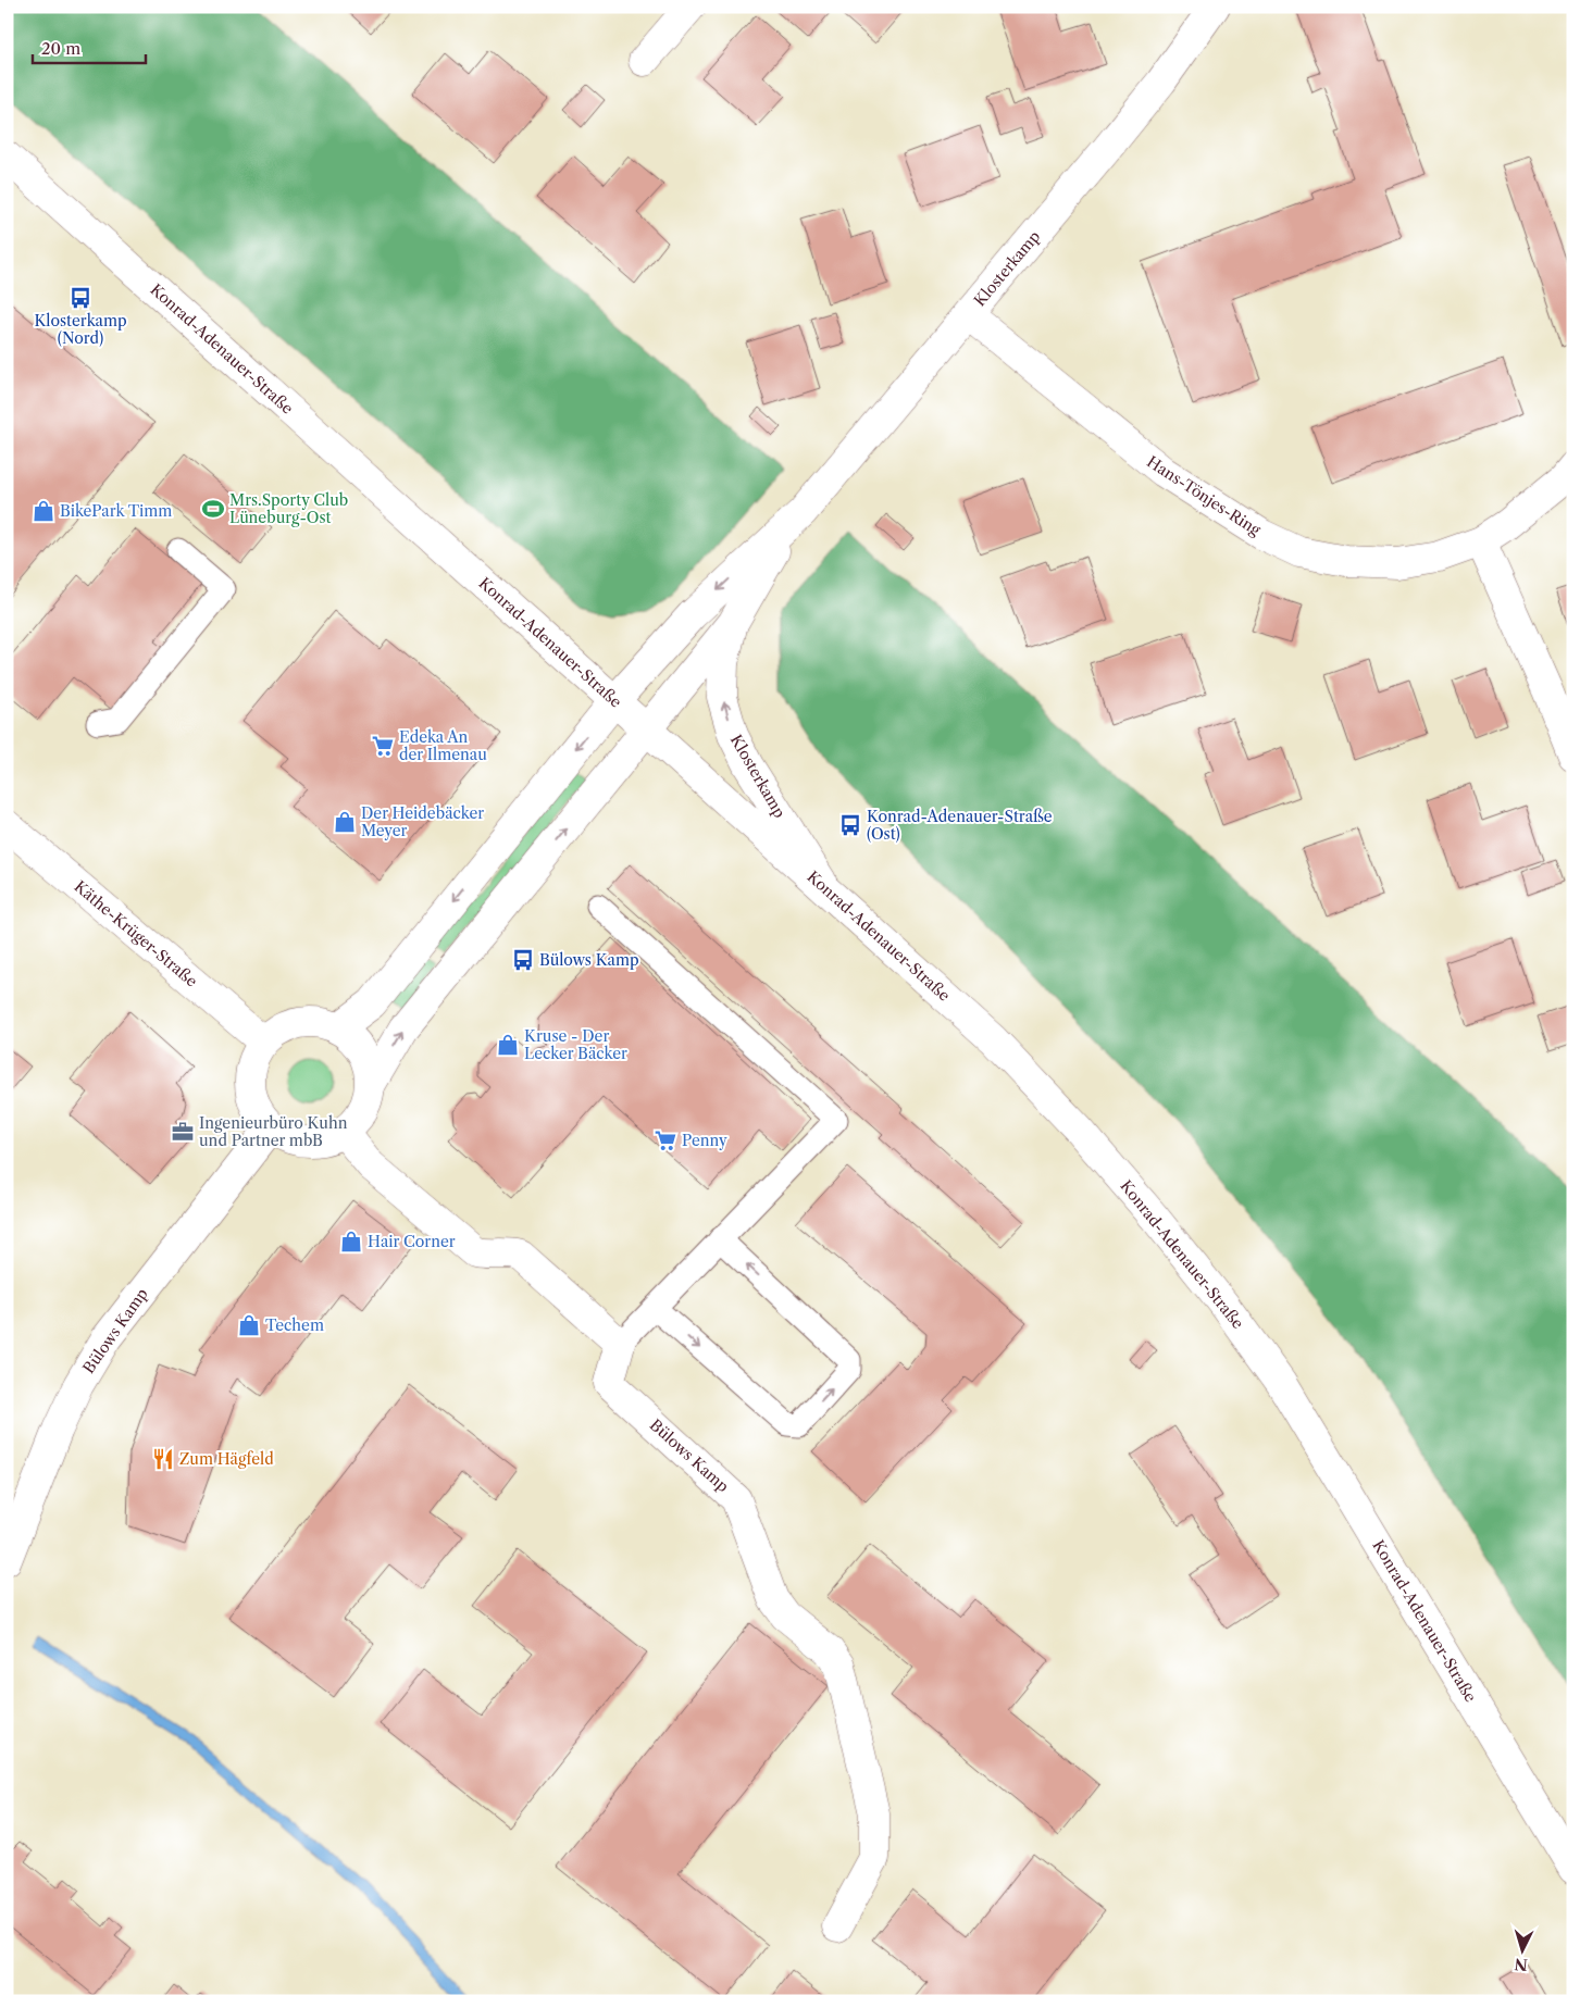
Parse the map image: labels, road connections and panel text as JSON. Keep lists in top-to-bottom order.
{
  "streets": {
    "street": [
      "Klosterkamp",
      "Konrad-Adenauer-Straße",
      "Hans-Tönjes-Ring",
      "Käthe-Krüger-Straße",
      "Bülows Kamp"
    ]
  },
  "crossings": [
    ["Klosterkamp", "Konrad-Adenauer-Straße"],
    ["Klosterkamp", "Hans-Tönjes-Ring"],
    ["Käthe-Krüger-Straße", "Bülows Kamp"]
  ],
  "places": {
    "bus stop": ["Klosterkamp (Nord)", "Konrad-Adenauer-Straße (Ost)", "Bülows Kamp"],
    "sports": ["Mrs.Sporty Club Lüneburg-Ost"],
    "shop": [
      "BikePark Timm",
      "Der Heidebäcker Meyer",
      "Kruse - Der Lecker Bäcker",
      "Hair Corner",
      "Techem"
    ],
    "supermarket": ["Edeka An der Ilmenau", "Penny"],
    "office": ["Ingenieurbüro Kuhn und Partner mbB"],
    "restaurant": ["Zum Hägfeld"]
  },
  "scale_bar": "20 m",
  "north": "bottom"
}
